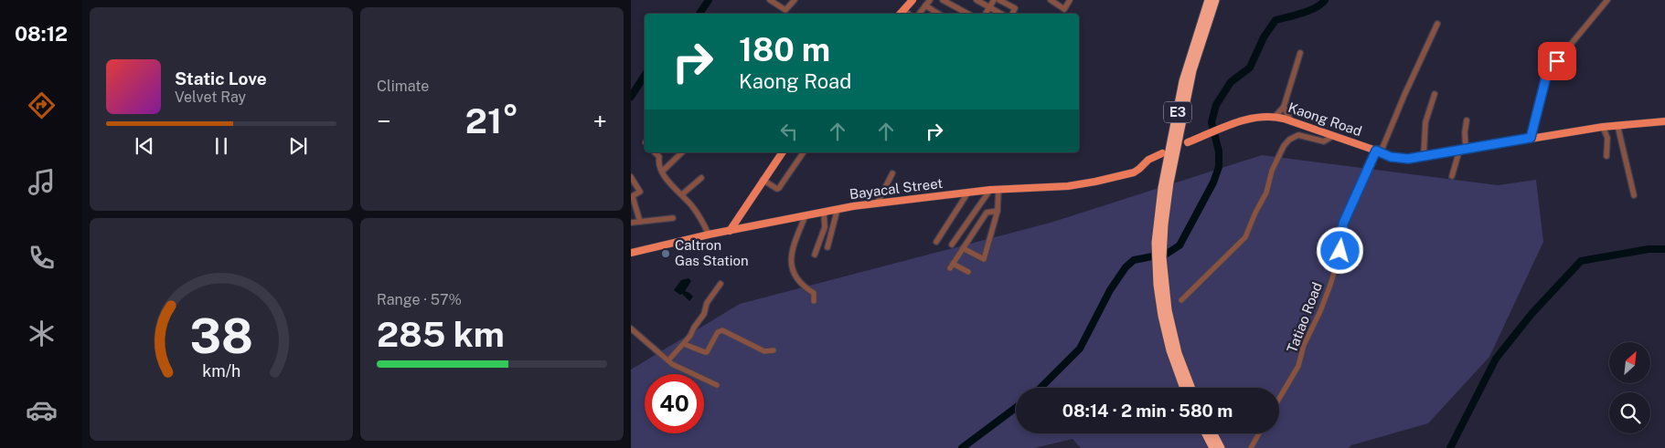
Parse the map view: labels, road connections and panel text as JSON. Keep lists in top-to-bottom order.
{
  "streets": {
    "highway": ["E3"],
    "main road": ["Kaong Road", "Bayacal Street"],
    "street": ["Tatiao Road"]
  },
  "crossings": [
    ["Kaong Road", "Tatiao Road"]
  ],
  "places": ["Caltron Gas Station"],
  "north": "top right",
  "page": {
    "tabs": "08:12",
    "tile": [
      "Climate",
      ["Range · 57%", "285 km"]
    ],
    "turn": ["180 m", "Kaong Road"],
    "song": ["Static Love", "Velvet Ray"],
    "heat": ["−", "21°", "+"],
    "limit": "40",
    "trip": "08:14 · 2 min · 580 m",
    "gauge": ["38", "km/h"]
  }
}
